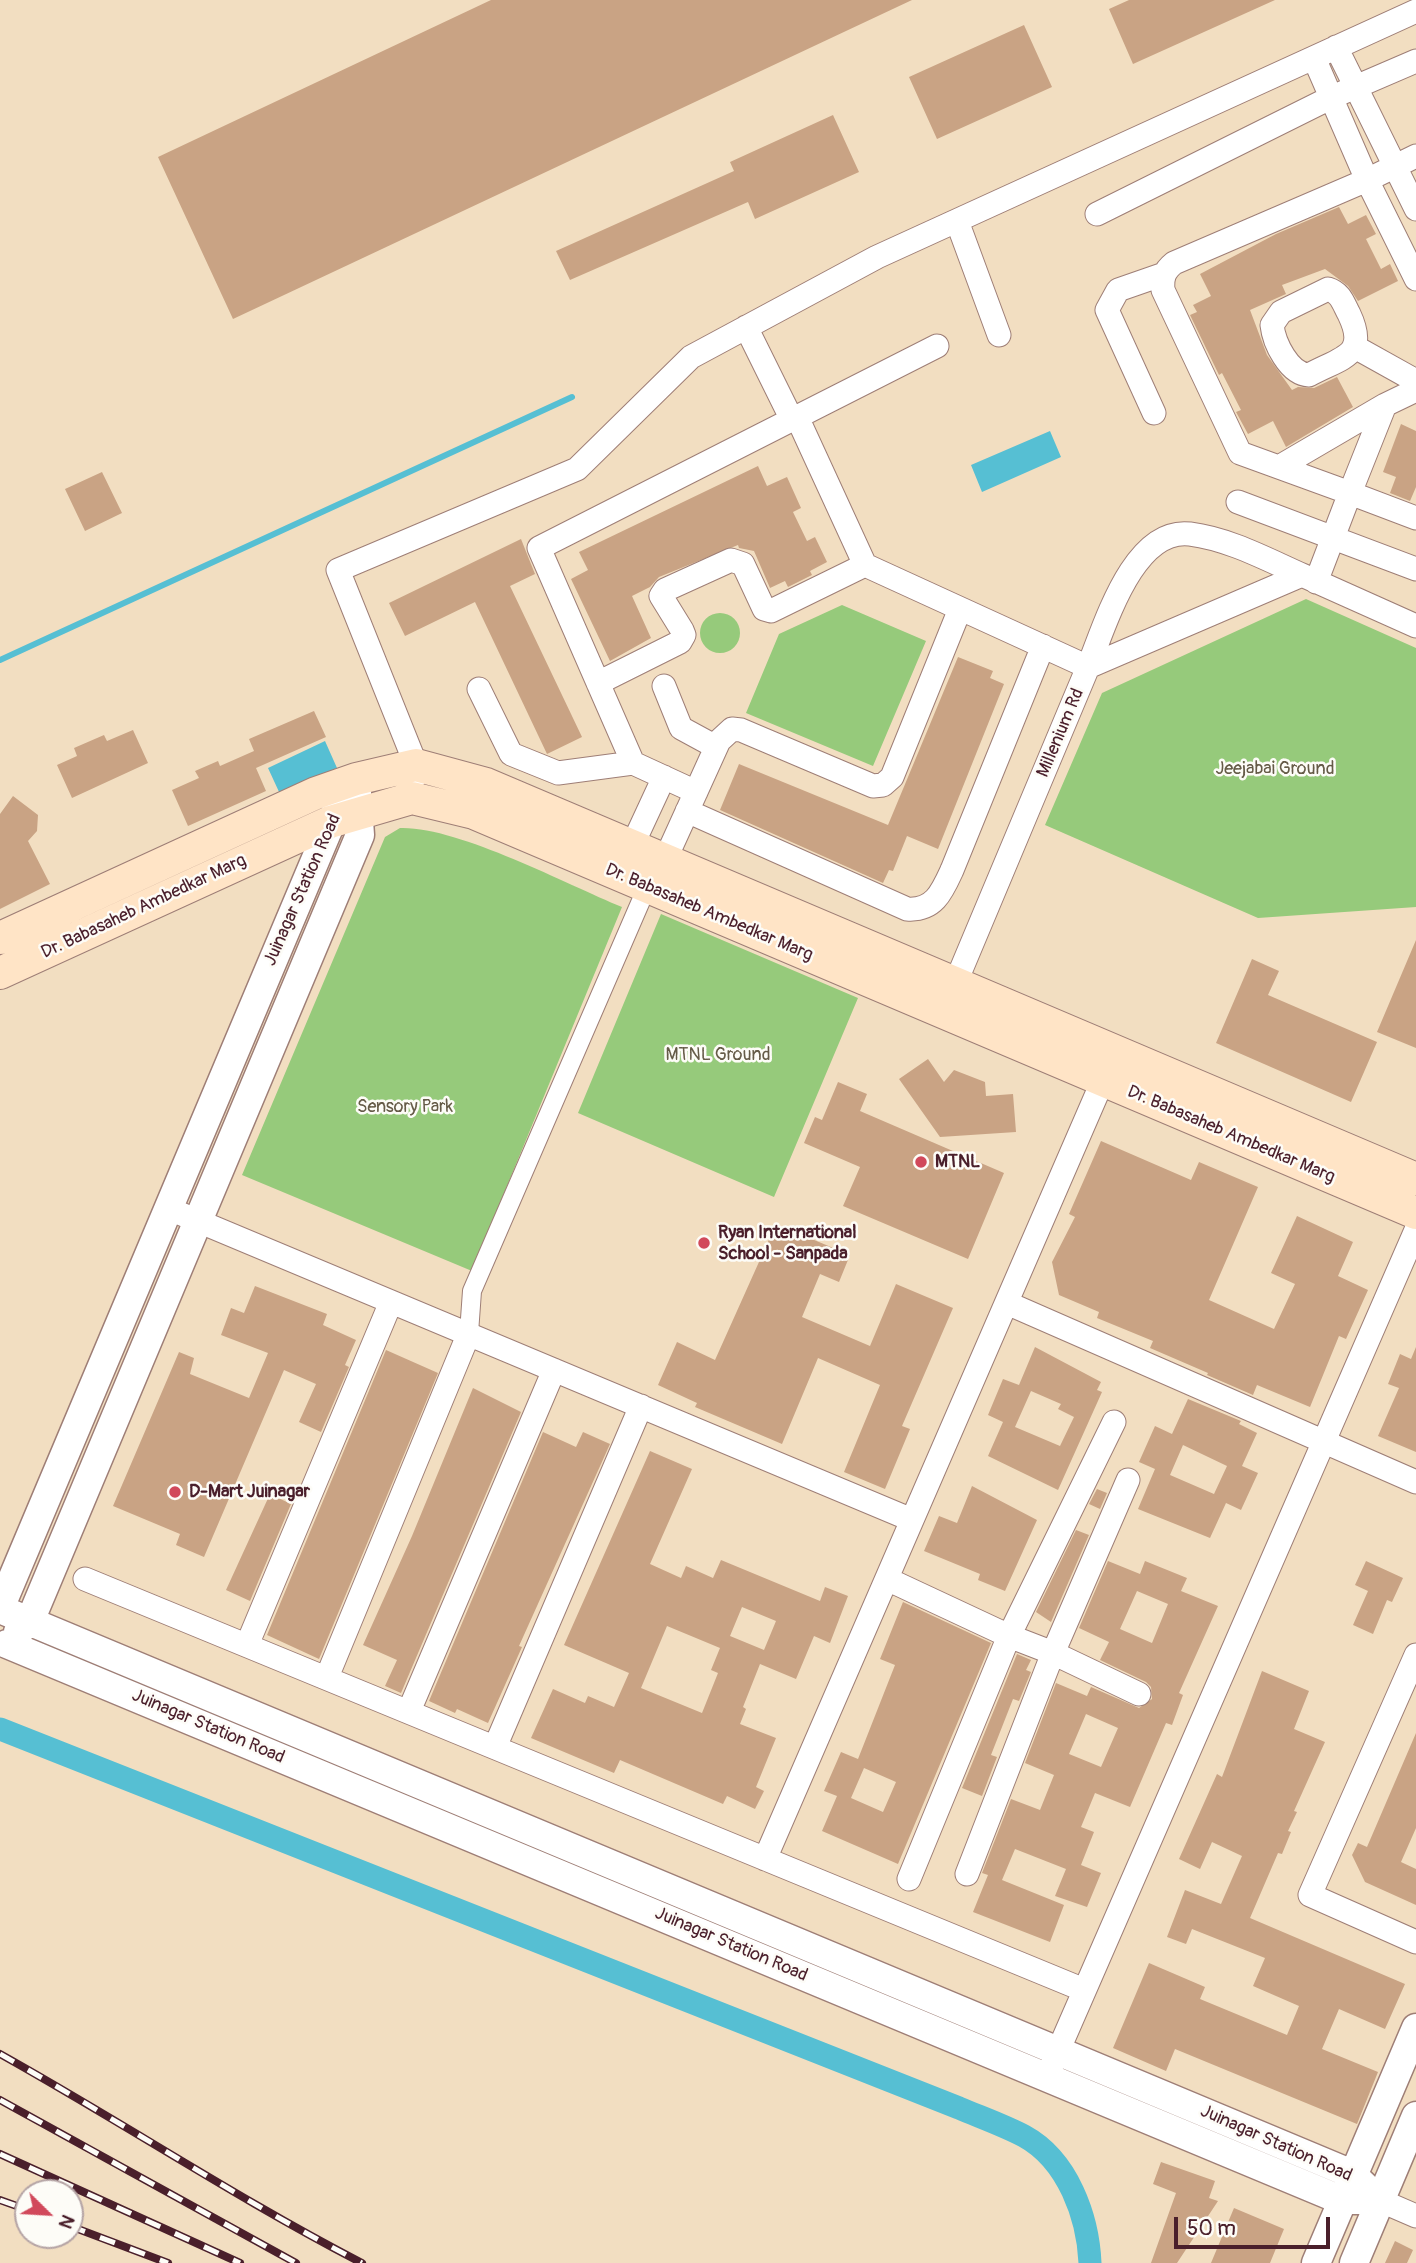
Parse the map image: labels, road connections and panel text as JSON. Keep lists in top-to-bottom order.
{
  "streets": {
    "main road": ["Dr. Babasaheb Ambedkar Marg"],
    "street": ["Millenium Rd", "Juinagar Station Road"]
  },
  "crossings": [
    ["Millenium Rd", "Dr. Babasaheb Ambedkar Marg"],
    ["Juinagar Station Road", "Dr. Babasaheb Ambedkar Marg"]
  ],
  "parks": ["Jeejabai Ground", "MTNL Ground", "Sensory Park"],
  "places": ["MTNL", "Ryan International School - Sanpada", "D-Mart Juinagar"],
  "scale_bar": "50 m",
  "north": "bottom right"
}
